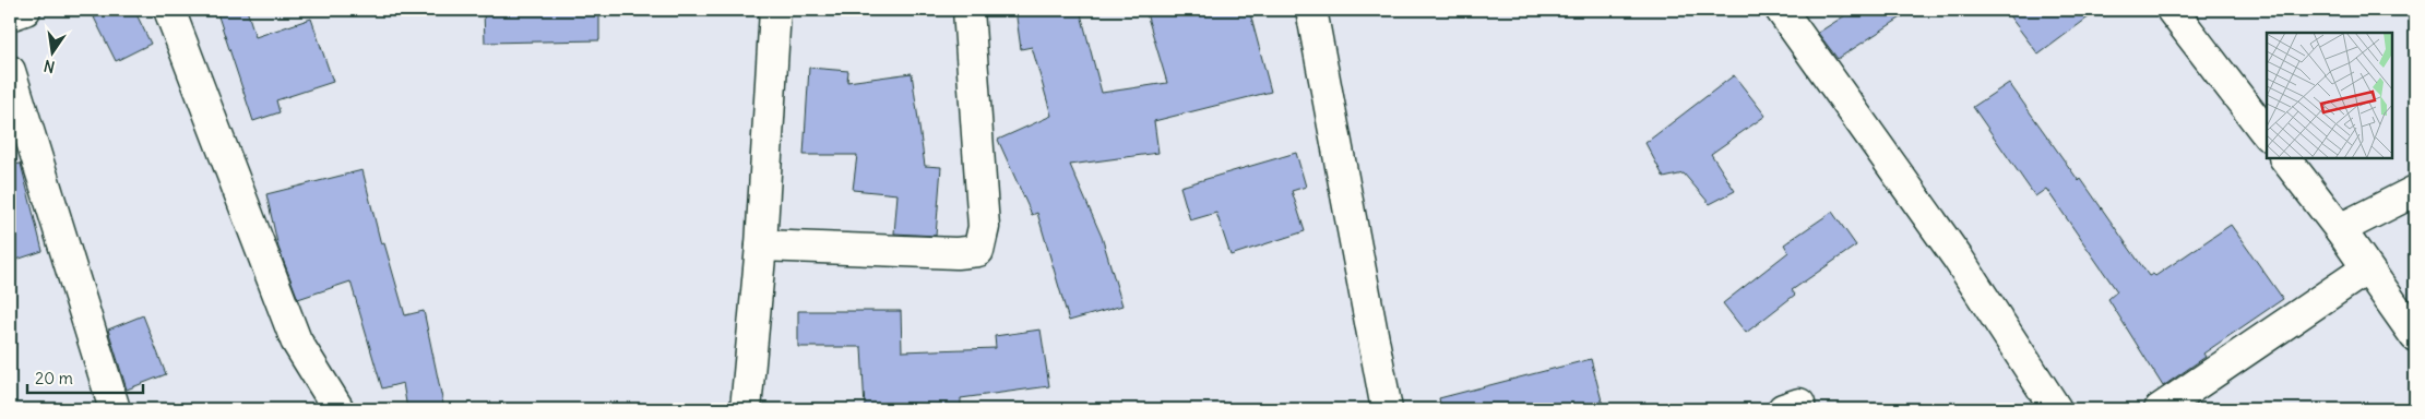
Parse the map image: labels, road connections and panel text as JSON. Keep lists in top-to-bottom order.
{
  "scale_bar": "20 m",
  "north": "bottom"
}
